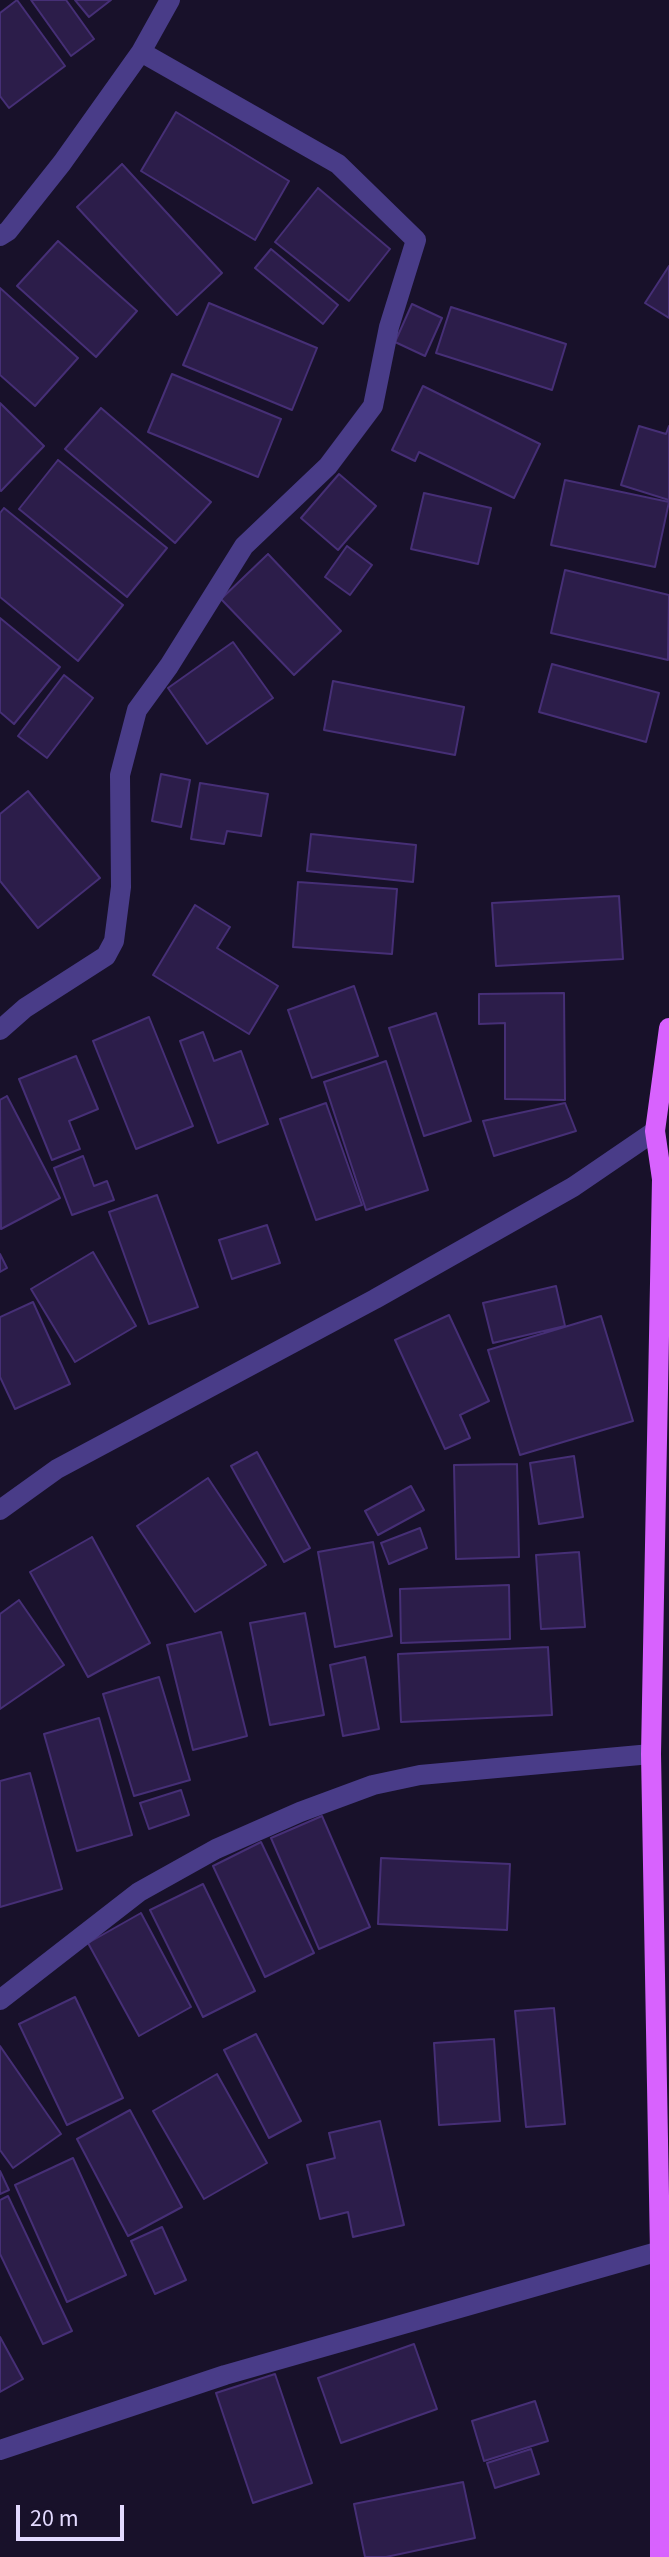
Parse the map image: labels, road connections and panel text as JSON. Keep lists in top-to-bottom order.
{
  "scale_bar": "20 m"
}
